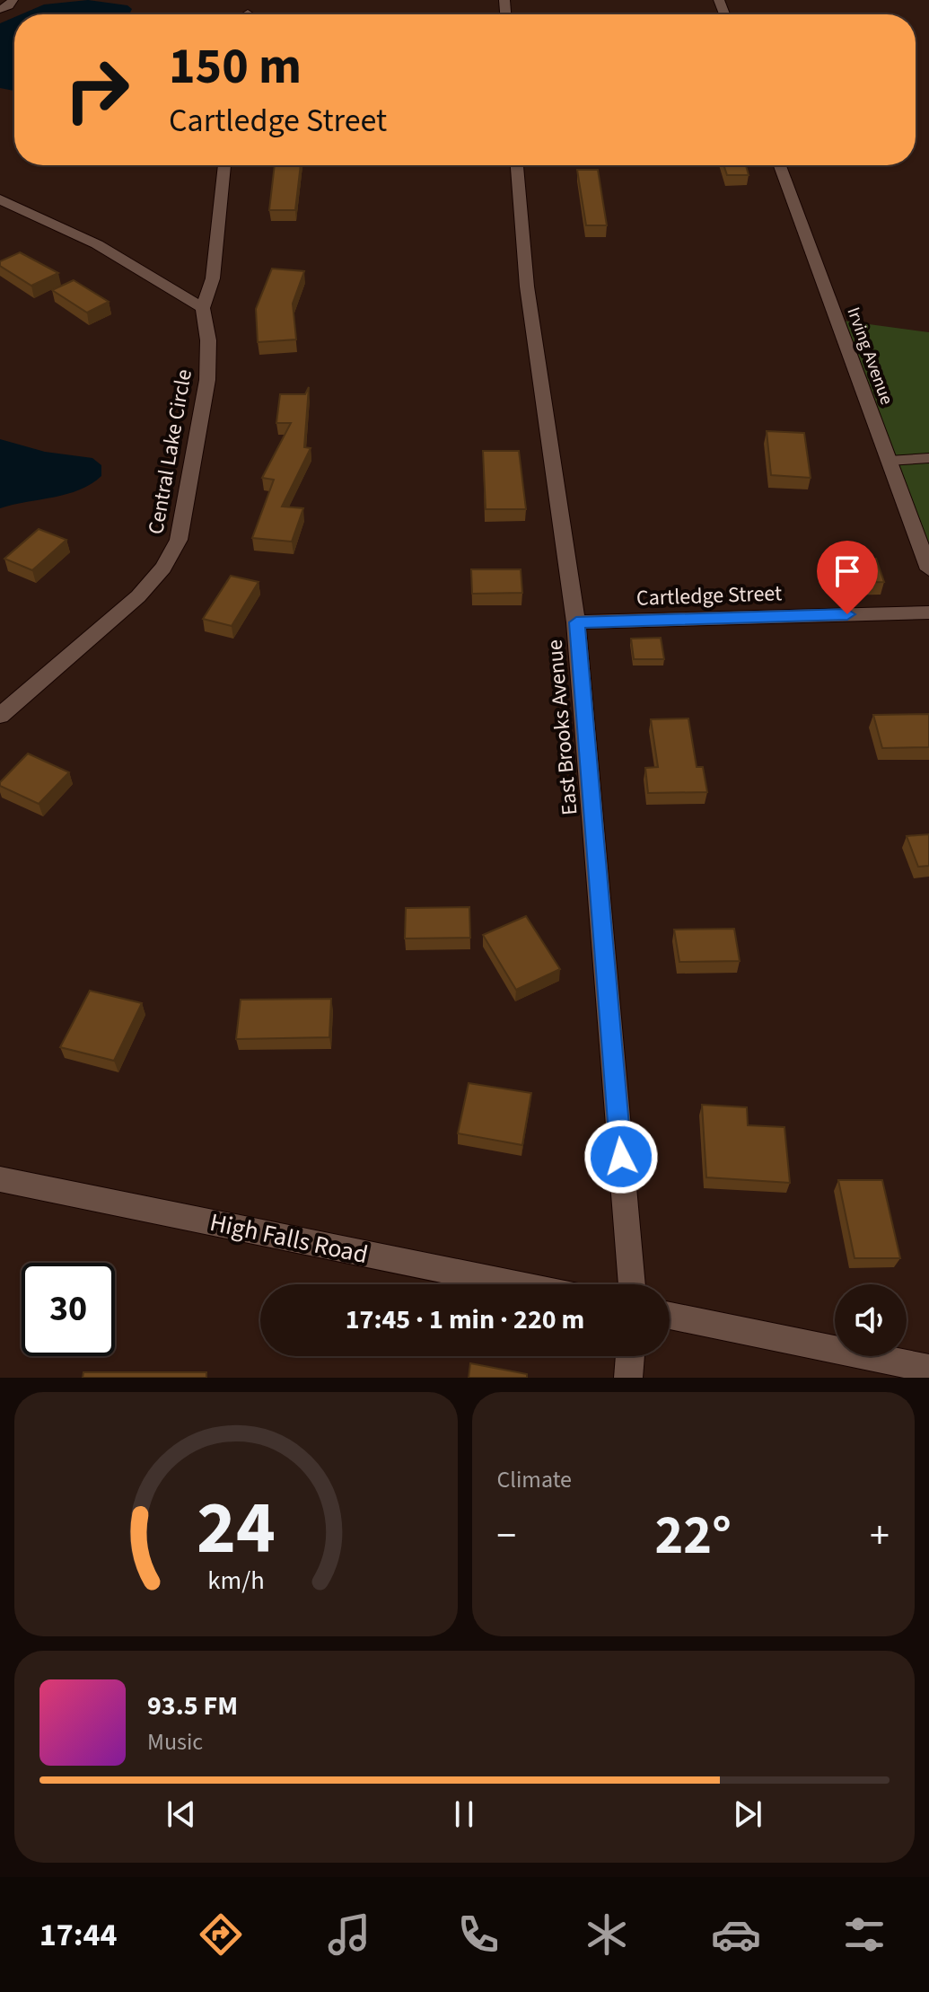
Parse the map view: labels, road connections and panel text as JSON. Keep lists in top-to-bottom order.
{
  "streets": {
    "street": [
      "Irving Avenue",
      "Central Lake Circle",
      "Cartledge Street",
      "East Brooks Avenue",
      "High Falls Road"
    ]
  },
  "crossings": [
    ["Cartledge Street", "East Brooks Avenue"]
  ],
  "page": {
    "turn": ["150 m", "Cartledge Street"],
    "limit": "30",
    "trip": "17:45 · 1 min · 220 m",
    "tile": "Climate",
    "heat": ["−", "22°", "+"],
    "song": ["93.5 FM", "Music"],
    "tabs": "17:44",
    "gauge": ["24", "km/h"]
  }
}
